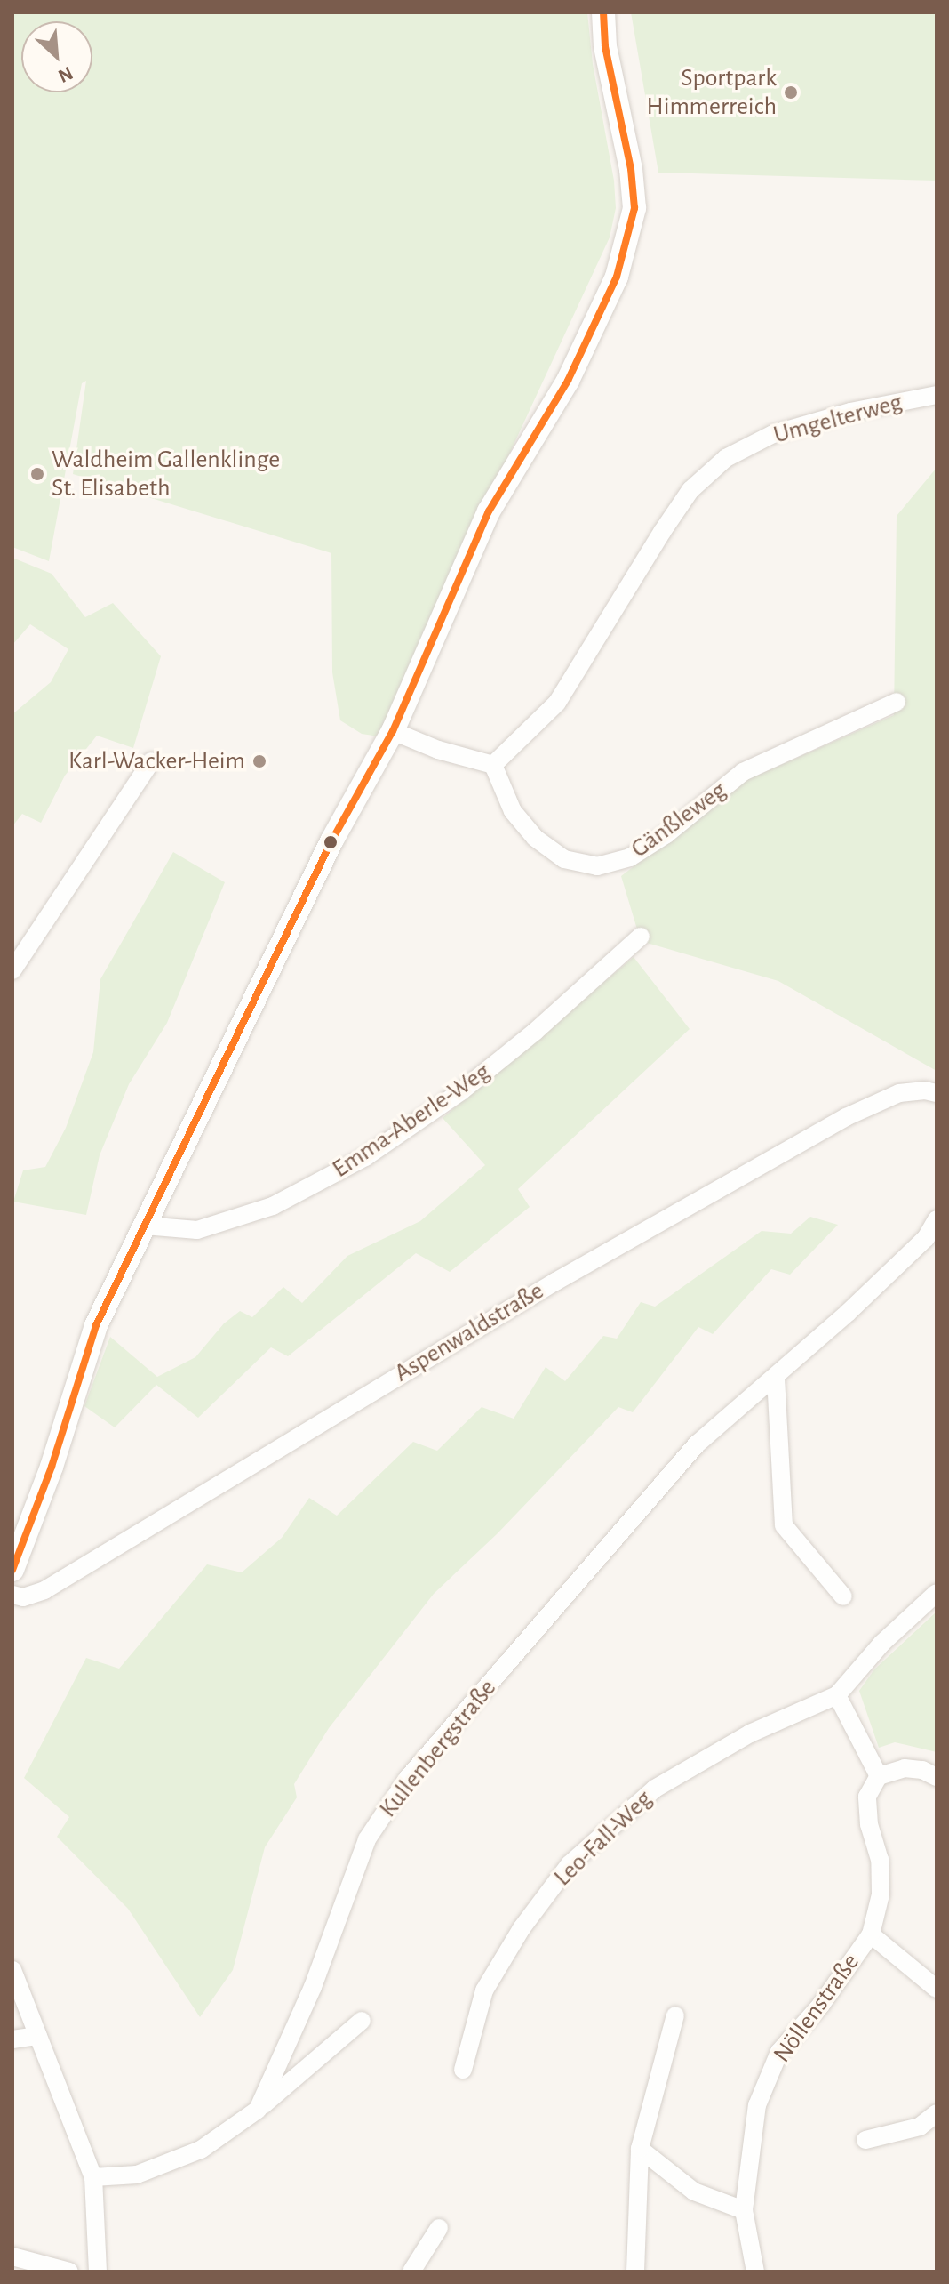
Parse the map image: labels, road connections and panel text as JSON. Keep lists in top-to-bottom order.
{
  "streets": {
    "street": [
      "Umgelterweg",
      "Gänßleweg",
      "Emma-Aberle-Weg",
      "Aspenwaldstraße",
      "Kullenbergstraße",
      "Leo-Fall-Weg",
      "Nöllenstraße"
    ]
  },
  "crossings": [
    ["Umgelterweg", "Gänßleweg"]
  ],
  "places": ["Sportpark Himmerreich", "Waldheim Gallenklinge St. Elisabeth", "Karl-Wacker-Heim"],
  "north": "bottom right"
}
